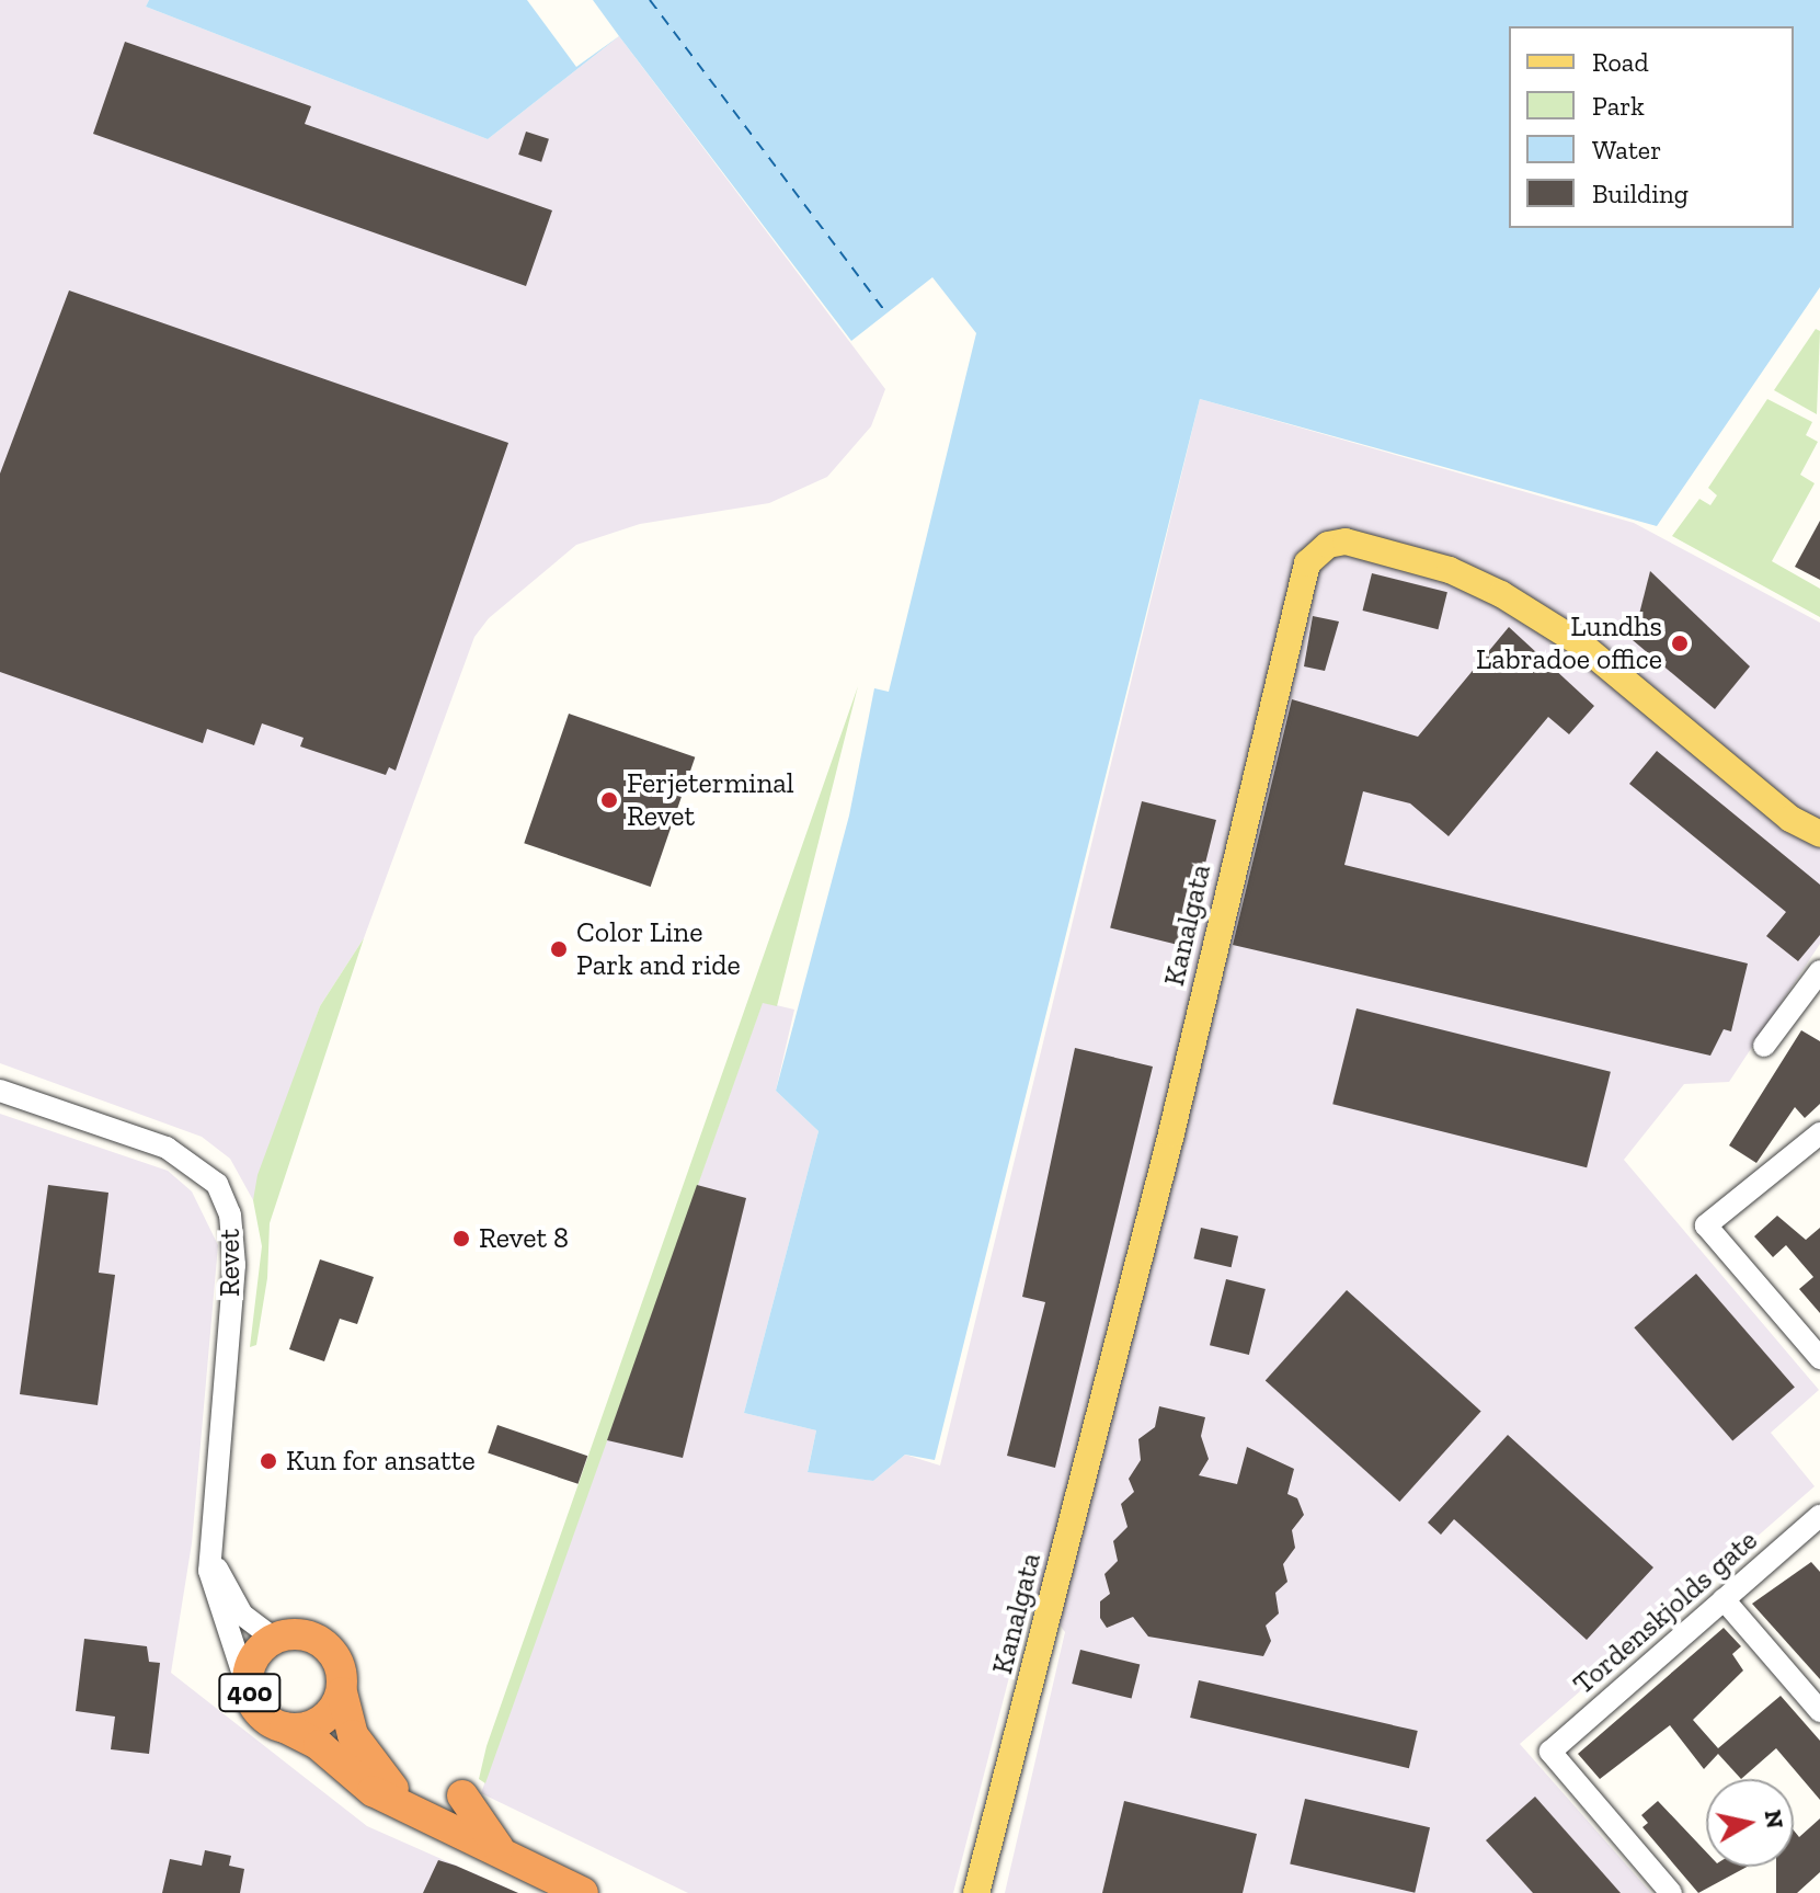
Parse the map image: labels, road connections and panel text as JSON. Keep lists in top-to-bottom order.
{
  "streets": {
    "highway": ["400"],
    "main road": ["Kanalgata"],
    "street": ["Revet", "Tordenskjolds gate"]
  },
  "crossings": [
    ["Revet", "400"]
  ],
  "places": [
    "Lundhs Labradoe office",
    "Ferjeterminal Revet",
    "Color Line Park and ride",
    "Revet 8",
    "Kun for ansatte"
  ],
  "legend": [
    "Road",
    "Park",
    "Water",
    "Building"
  ],
  "north": "right"
}
